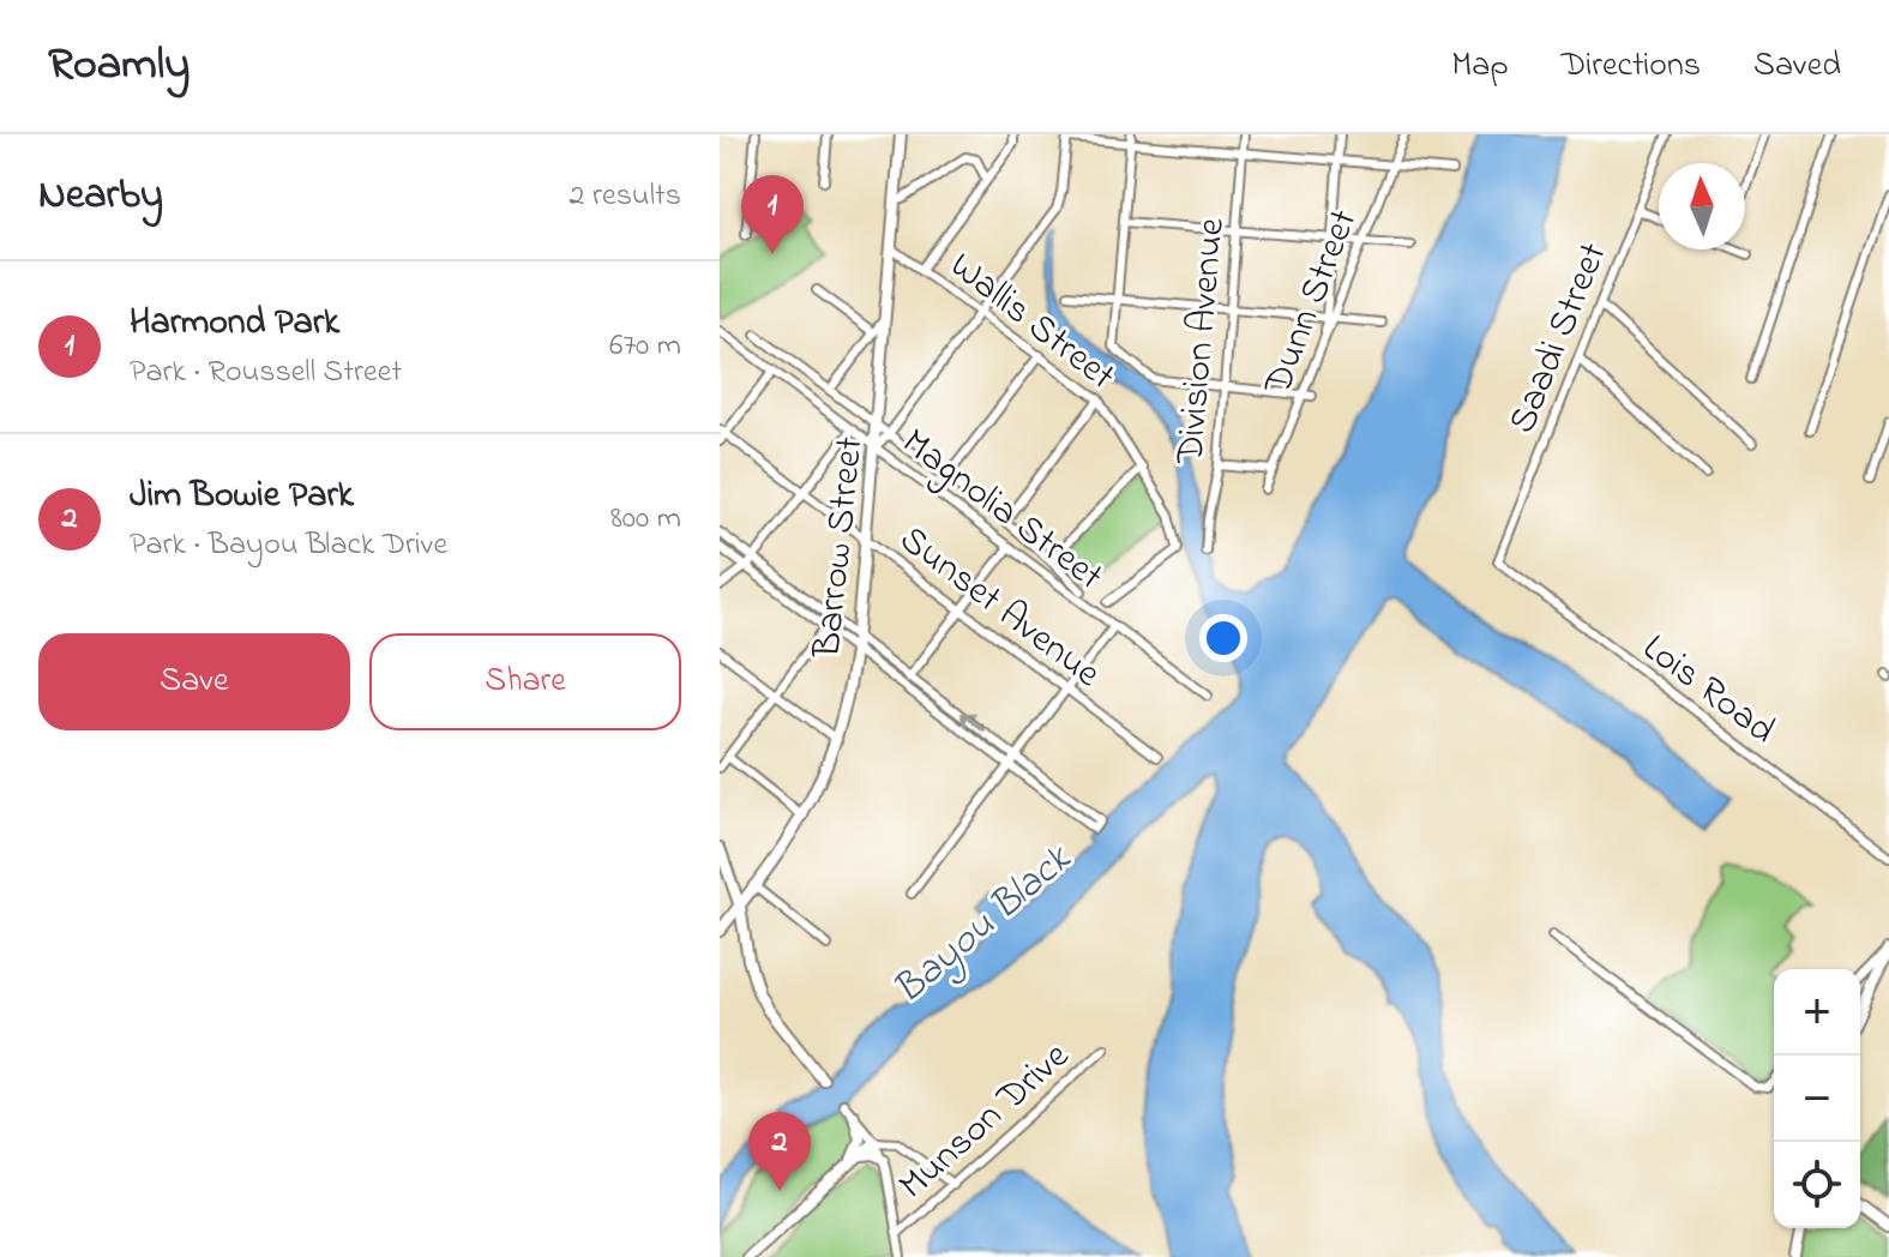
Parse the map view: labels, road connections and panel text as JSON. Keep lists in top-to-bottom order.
{
  "streets": {
    "main road": ["Barrow Street"],
    "street": [
      "Dunn Street",
      "Wallis Street",
      "Saadi Street",
      "Division Avenue",
      "Magnolia Street",
      "Sunset Avenue",
      "Lois Road",
      "Munson Drive"
    ]
  },
  "crossings": [
    ["Wallis Street", "Barrow Street"],
    ["Saadi Street", "Lois Road"],
    ["Magnolia Street", "Barrow Street"],
    ["Barrow Street", "Sunset Avenue"]
  ],
  "water": ["Bayou Black"],
  "north": "top",
  "page": {
    "header": "Roamly",
    "nav": ["Map", "Directions", "Saved"],
    "heading": ["Nearby", "2 results"],
    "pins": ["1", "2"],
    "list": [
      {
        "mark": "1",
        "name": "Harmond Park",
        "note": "Park · Roussell Street",
        "value": "670 m"
      },
      {
        "mark": "2",
        "name": "Jim Bowie Park",
        "note": "Park · Bayou Black Drive",
        "value": "800 m"
      }
    ],
    "buttons": ["Save", "Share"],
    "map_buttons": ["+", "−"]
  }
}
